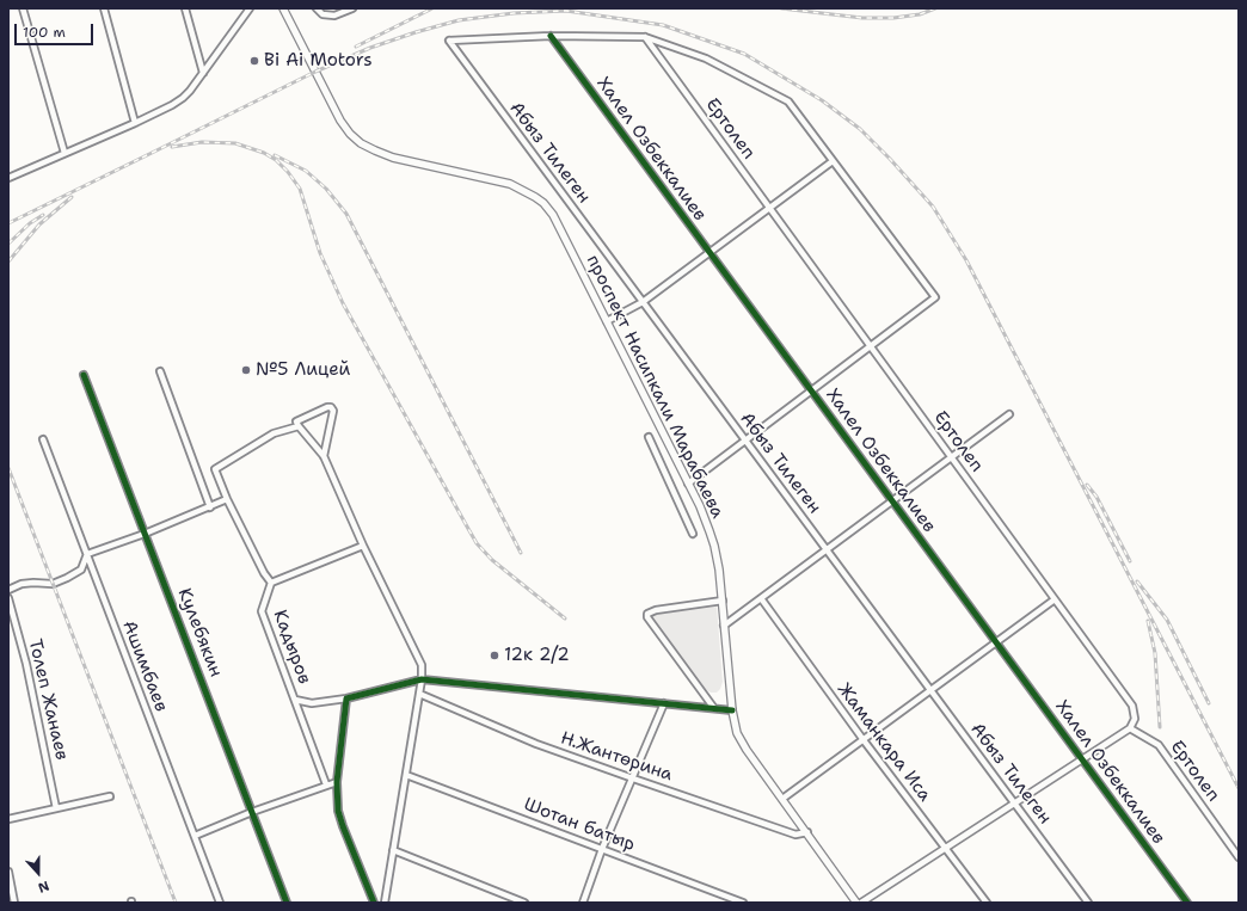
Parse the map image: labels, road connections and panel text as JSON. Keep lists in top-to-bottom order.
{
  "streets": {
    "main road": ["проспект Насипкали Марабаева"],
    "street": [
      "Ертолеп",
      "Халел Озбеккалиев",
      "Абыз Тилеген",
      "Кулебякин",
      "Кадыров",
      "Ашимбаев",
      "Толеп Жанаев",
      "Жаманкара Иса",
      "Н.Жантөрина",
      "Шотан батыр"
    ]
  },
  "crossings": [
    ["Халел Озбеккалиев", "Абыз Тилеген"],
    ["проспект Насипкали Марабаева", "Н.Жантөрина"]
  ],
  "places": ["Bi Ai Motors", "№5 Лицей", "12к 2/2"],
  "scale_bar": "100 m",
  "north": "bottom"
}
